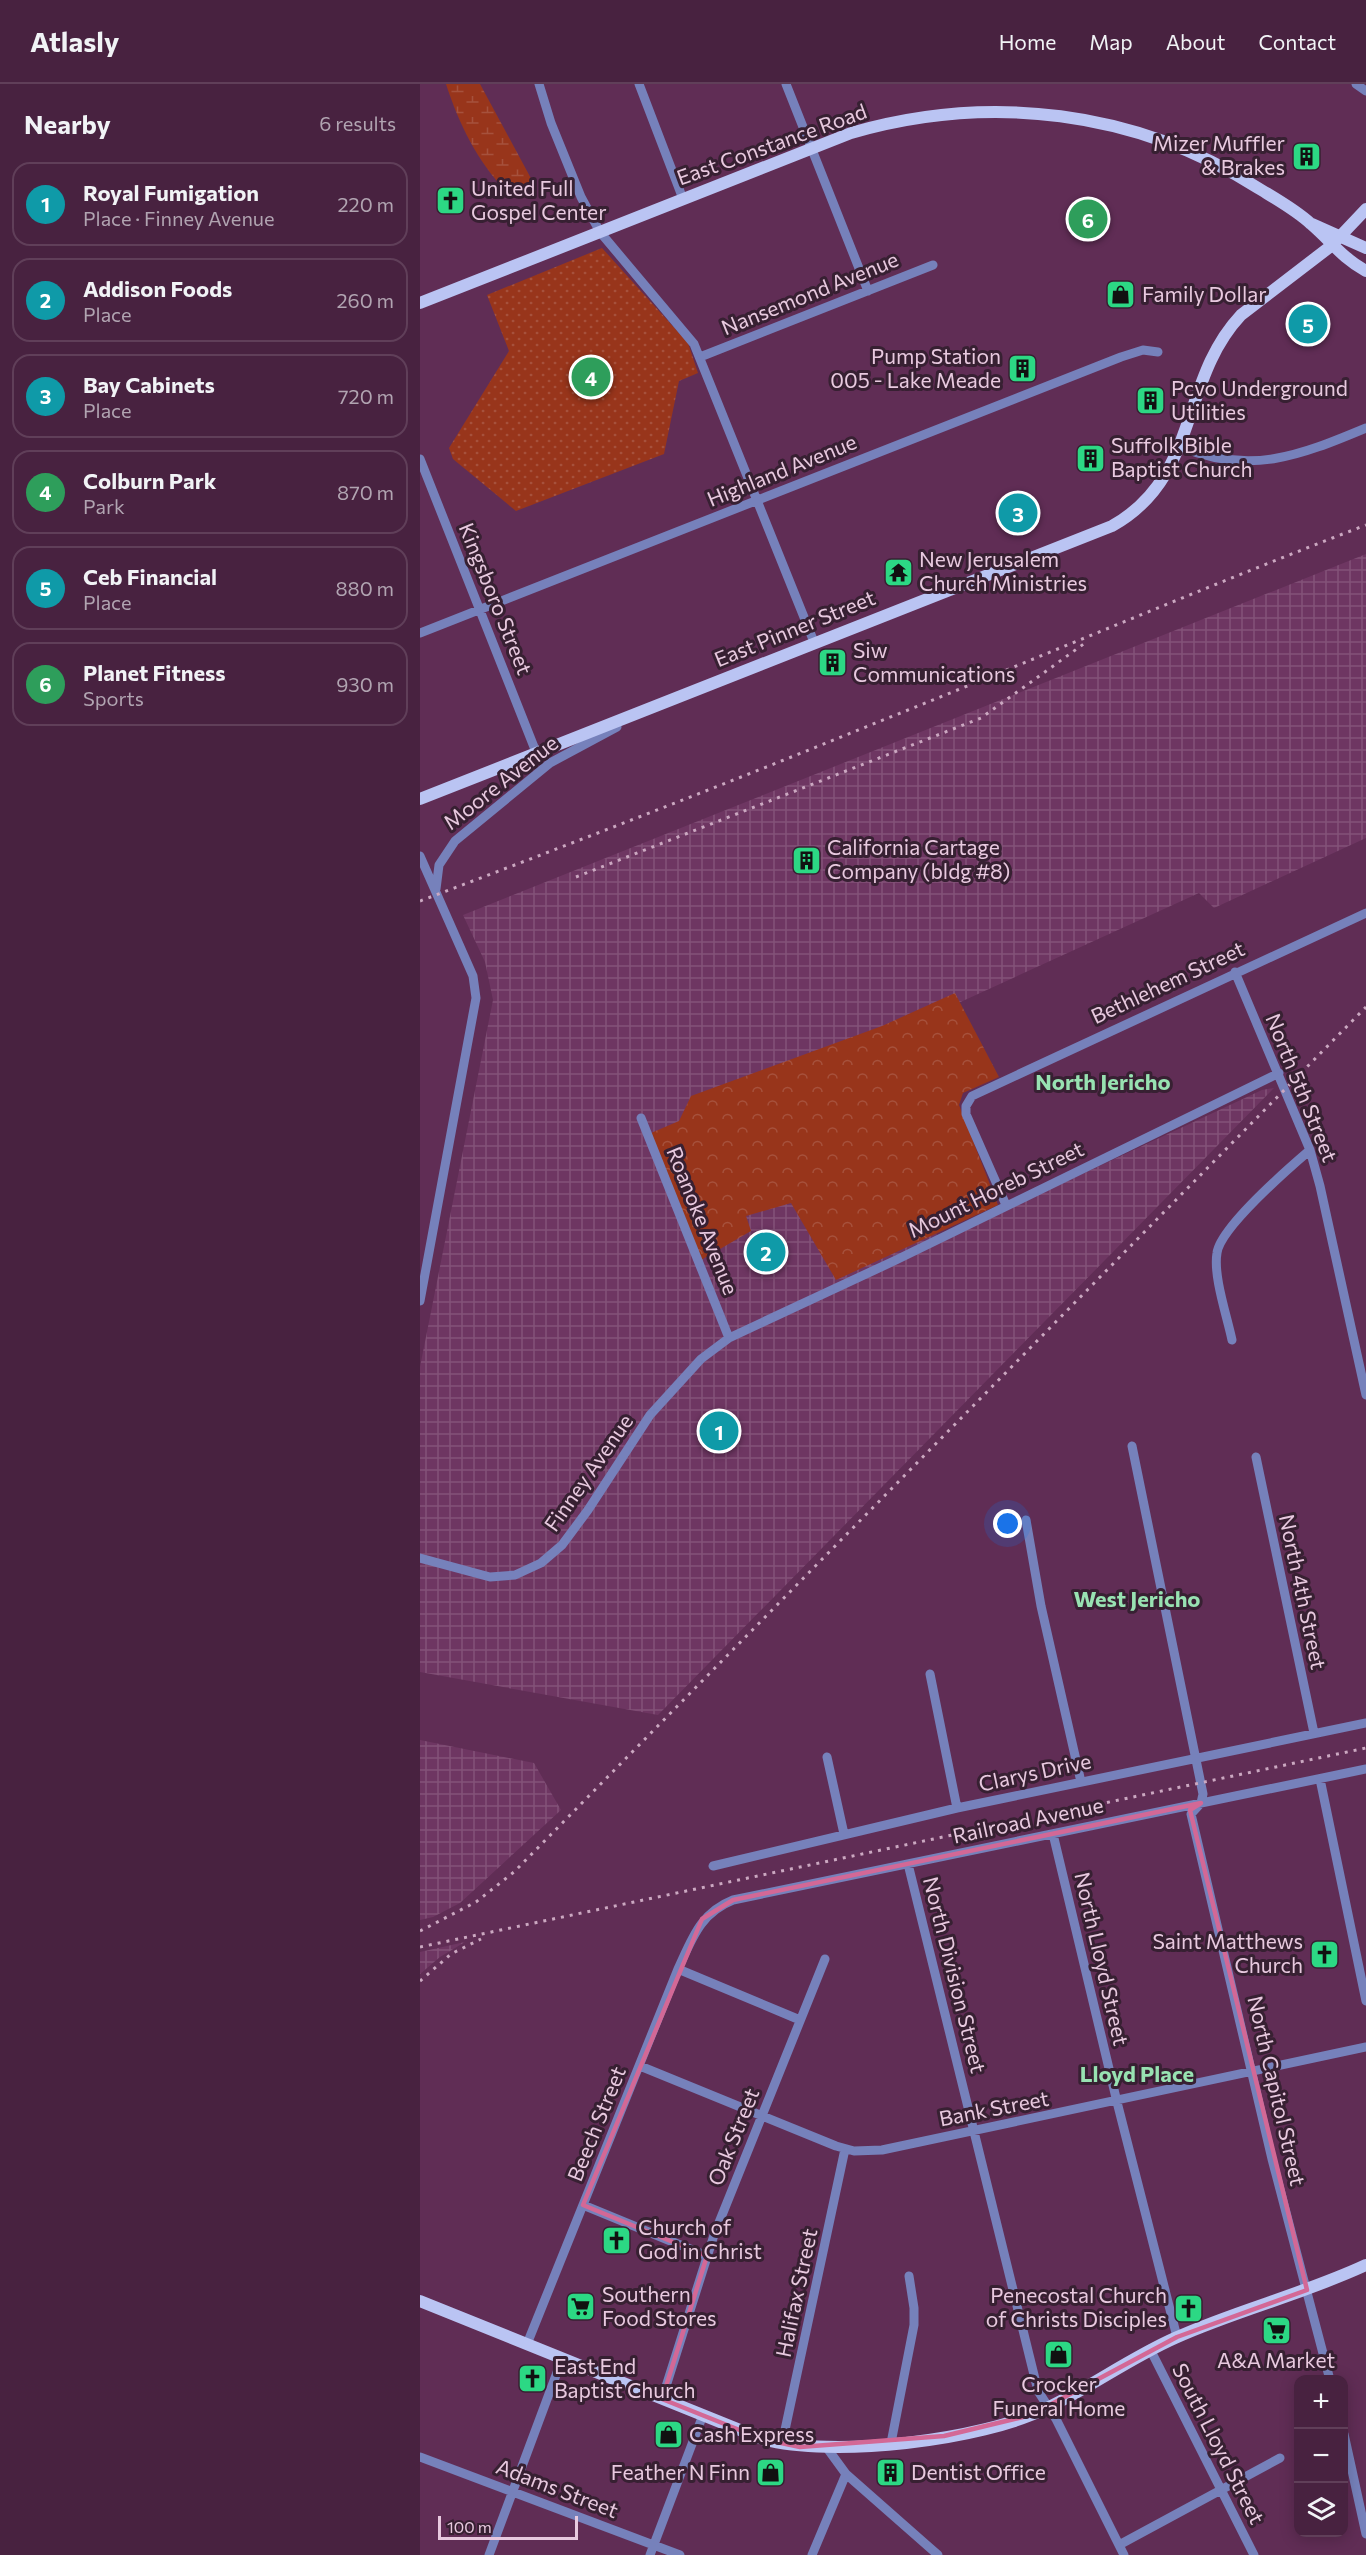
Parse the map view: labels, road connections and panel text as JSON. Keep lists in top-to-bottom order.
{
  "streets": {
    "main road": ["East Constance Road", "East Pinner Street"],
    "street": [
      "Nansemond Avenue",
      "Highland Avenue",
      "Kingsboro Street",
      "Moore Avenue",
      "Bethlehem Street",
      "North 5th Street",
      "Mount Horeb Street",
      "Roanoke Avenue",
      "Finney Avenue",
      "North 4th Street",
      "Clarys Drive",
      "Railroad Avenue",
      "North Lloyd Street",
      "North Division Street",
      "North Capitol Street",
      "Bank Street",
      "Beech Street",
      "Oak Street",
      "Halifax Street",
      "South Lloyd Street",
      "Adams Street"
    ]
  },
  "crossings": [
    ["East Constance Road", "East Pinner Street"],
    ["Highland Avenue", "Kingsboro Street"],
    ["Kingsboro Street", "East Pinner Street"],
    ["East Pinner Street", "Moore Avenue"],
    ["Bethlehem Street", "North 5th Street"],
    ["Bethlehem Street", "Mount Horeb Street"],
    ["North 5th Street", "Mount Horeb Street"],
    ["Mount Horeb Street", "Roanoke Avenue"],
    ["Mount Horeb Street", "Finney Avenue"],
    ["Roanoke Avenue", "Finney Avenue"],
    ["North 4th Street", "Clarys Drive"],
    ["Clarys Drive", "North Capitol Street"],
    ["Railroad Avenue", "North Lloyd Street"],
    ["Railroad Avenue", "North Division Street"],
    ["Railroad Avenue", "North Capitol Street"],
    ["Railroad Avenue", "Beech Street"],
    ["North Lloyd Street", "Bank Street"],
    ["North Division Street", "Bank Street"],
    ["North Capitol Street", "Bank Street"],
    ["Bank Street", "Beech Street"],
    ["Bank Street", "Oak Street"],
    ["Bank Street", "Halifax Street"]
  ],
  "districts": ["North Jericho", "West Jericho", "Lloyd Place"],
  "places": {
    "building": [
      "Mizer Muffler & Brakes",
      "Pump Station 005 - Lake Meade",
      "Pcvo Underground Utilities",
      "Suffolk Bible Baptist Church",
      "Siw Communications",
      "California Cartage Company (bldg #8)",
      "Dentist Office"
    ],
    "church": [
      "United Full Gospel Center",
      "Saint Matthews Church",
      "Church of God in Christ",
      "Penecostal Church of Christs Disciples",
      "East End Baptist Church"
    ],
    "shop": [
      "Family Dollar",
      "Crocker Funeral Home",
      "Cash Express",
      "Feather N Finn"
    ],
    "temple": ["New Jerusalem Church Ministries"],
    "supermarket": ["Southern Food Stores", "A&A Market"]
  },
  "scale_bar": "100 m",
  "page": {
    "header": "Atlasly",
    "nav": [
      "Home",
      "Map",
      "About",
      "Contact"
    ],
    "heading": ["Nearby", "6 results"],
    "list": [
      {
        "mark": "1",
        "name": "Royal Fumigation",
        "note": "Place · Finney Avenue",
        "value": "220 m"
      },
      {
        "mark": "2",
        "name": "Addison Foods",
        "note": "Place",
        "value": "260 m"
      },
      {
        "mark": "3",
        "name": "Bay Cabinets",
        "note": "Place",
        "value": "720 m"
      },
      {
        "mark": "4",
        "name": "Colburn Park",
        "note": "Park",
        "value": "870 m"
      },
      {
        "mark": "5",
        "name": "Ceb Financial",
        "note": "Place",
        "value": "880 m"
      },
      {
        "mark": "6",
        "name": "Planet Fitness",
        "note": "Sports",
        "value": "930 m"
      }
    ],
    "pins": [
      "6",
      "5",
      "4",
      "3",
      "2",
      "1"
    ],
    "map_buttons": ["+", "−"],
    "scale": "100 m"
  }
}
